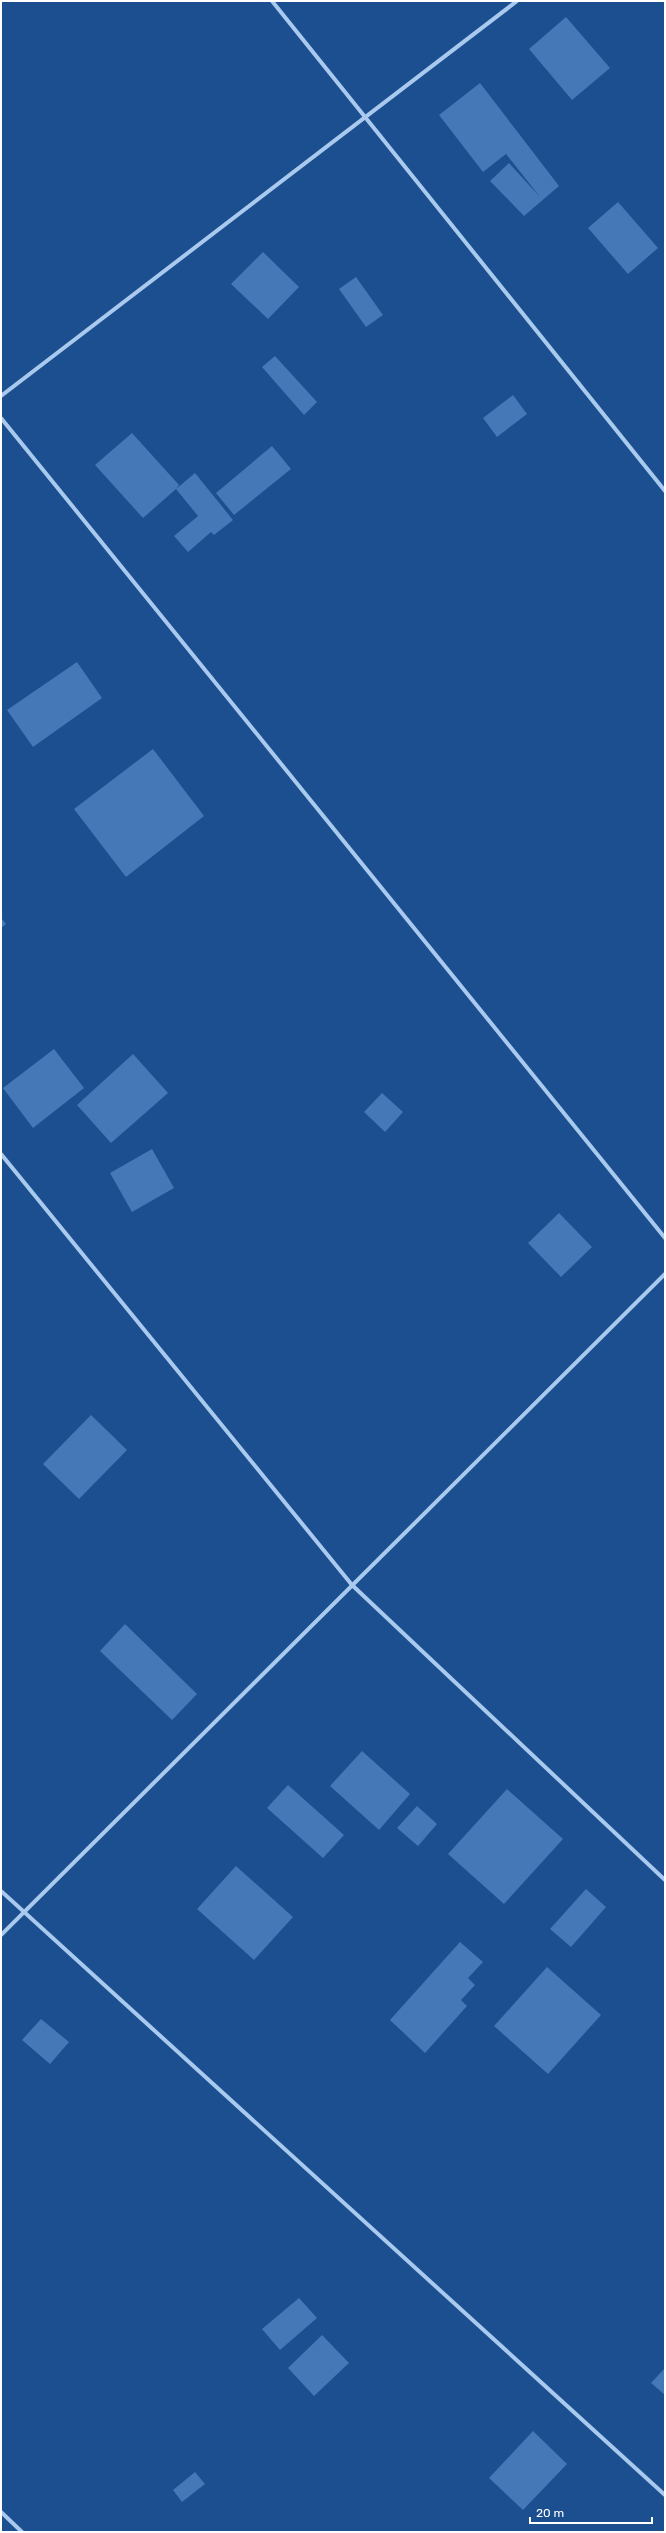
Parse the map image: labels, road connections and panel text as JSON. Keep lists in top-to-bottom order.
{
  "scale_bar": "20 m"
}
